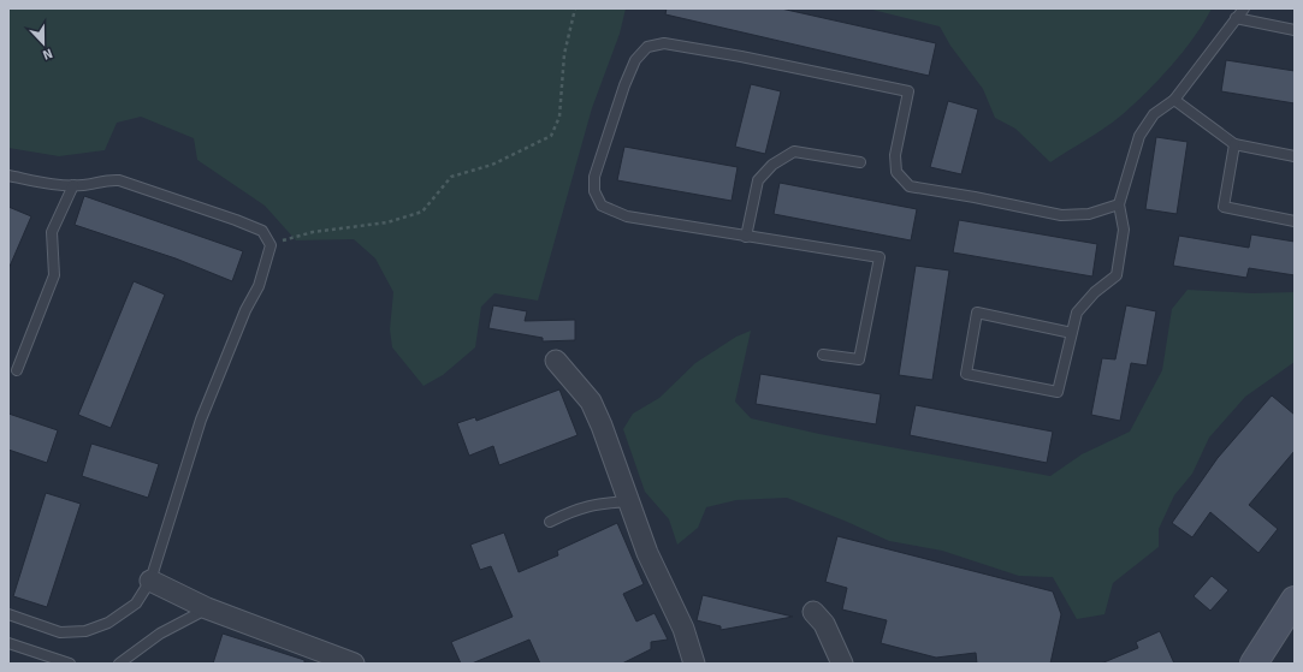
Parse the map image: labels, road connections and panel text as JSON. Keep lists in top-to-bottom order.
{
  "north": "bottom"
}
